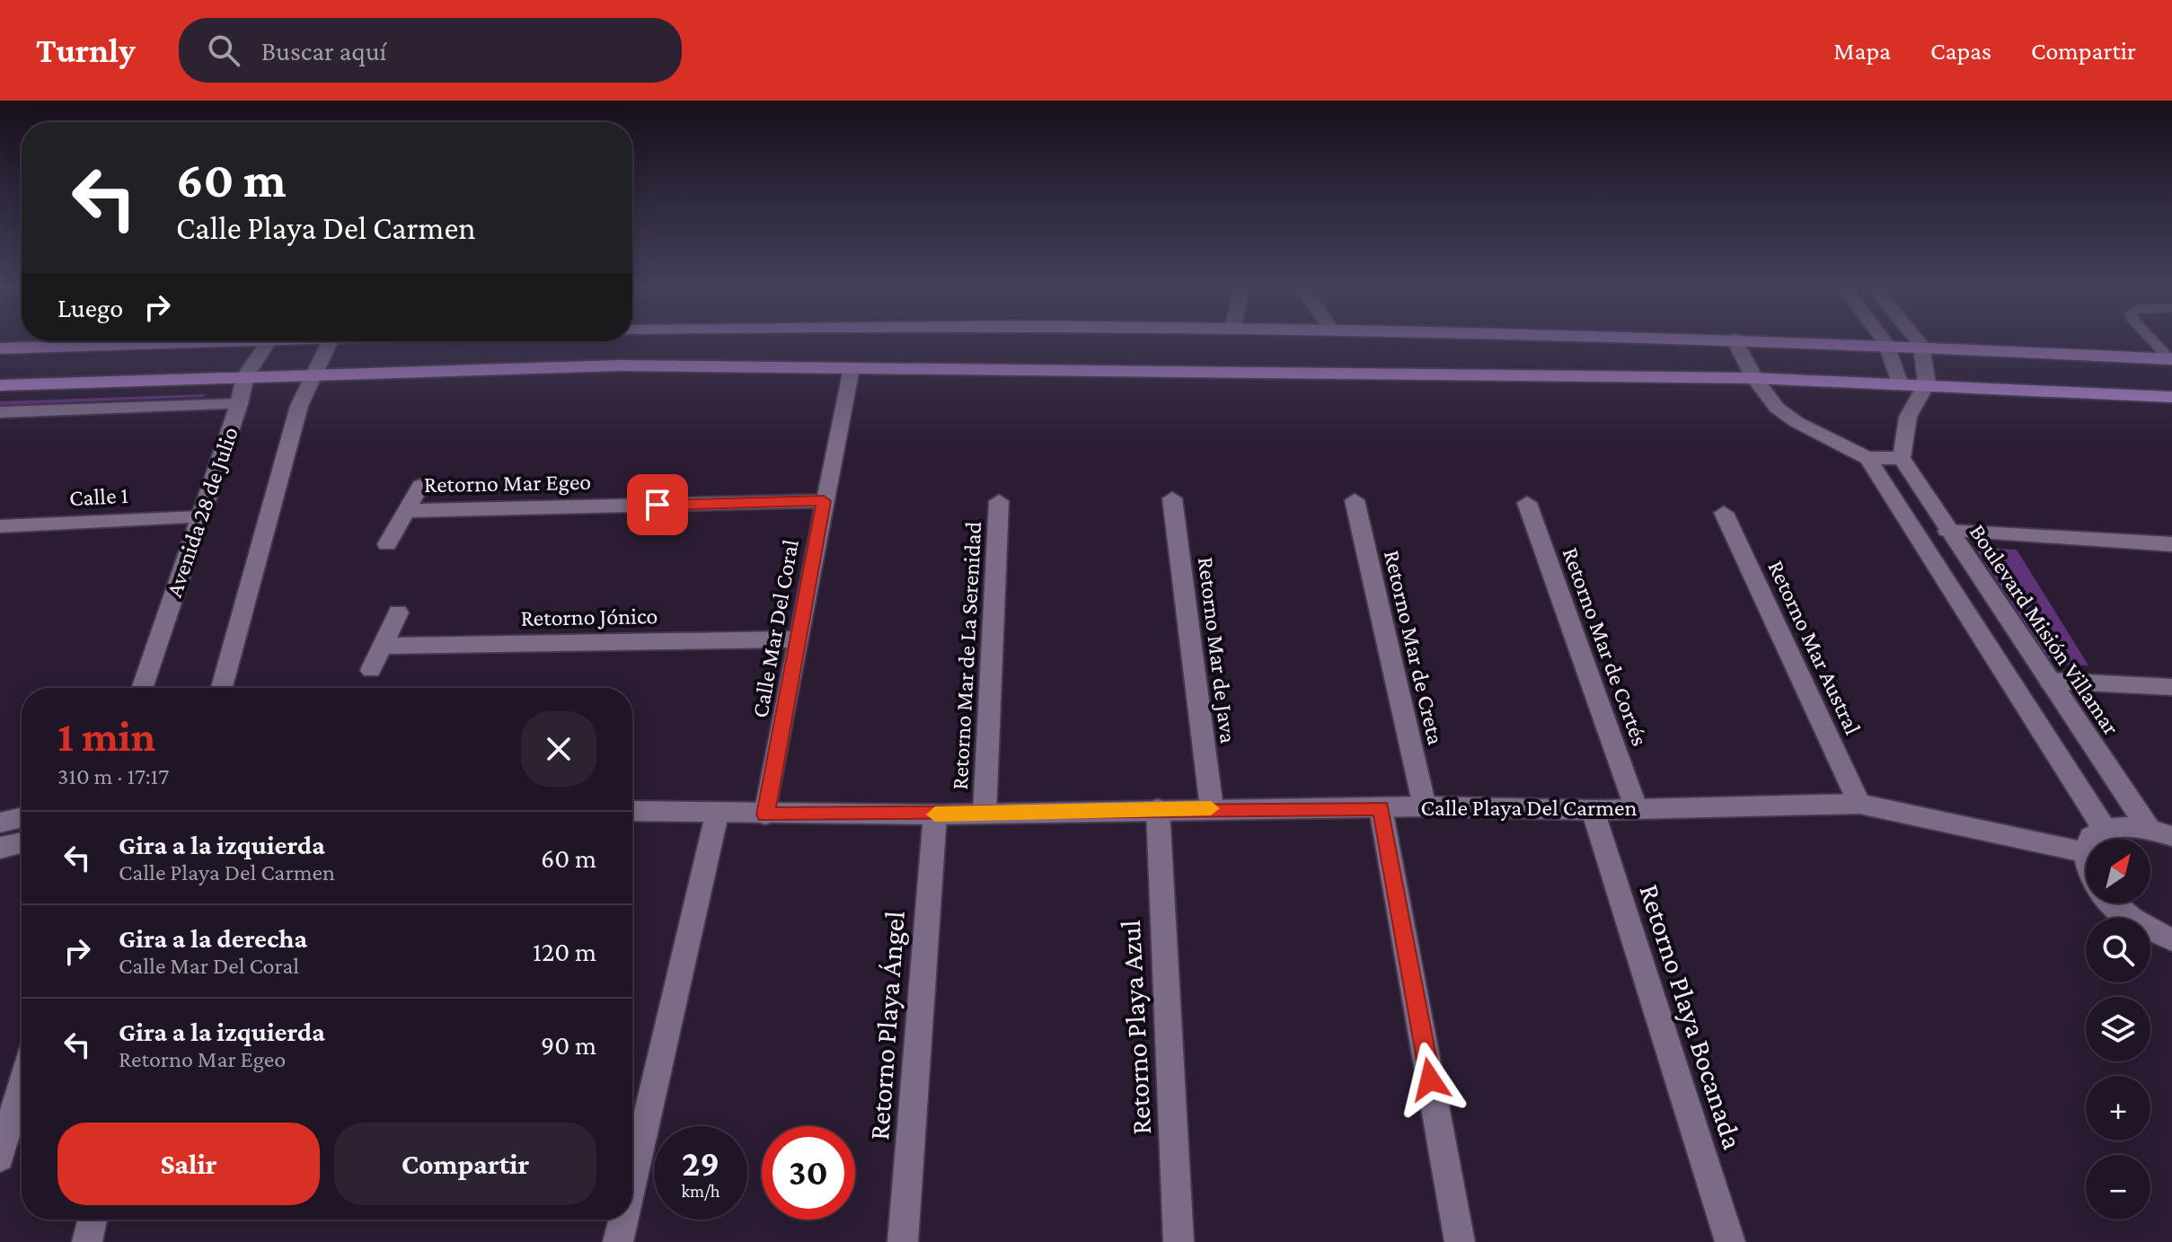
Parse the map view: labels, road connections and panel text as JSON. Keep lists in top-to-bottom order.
{
  "streets": {
    "street": [
      "Retorno Mar Egeo",
      "Calle 1",
      "Avenida 28 de Julio",
      "Retorno Jónico",
      "Calle Mar Del Coral",
      "Boulevard Misión Villamar",
      "Retorno Mar de Cortés",
      "Retorno Mar de Creta",
      "Retorno Mar Austral",
      "Retorno Mar de Java",
      "Retorno Mar de La Serenidad",
      "Calle Playa Del Carmen",
      "Retorno Playa Bocanada",
      "Retorno Playa Ángel",
      "Retorno Playa Azul"
    ]
  },
  "crossings": [
    ["Retorno Mar Egeo", "Calle Mar Del Coral"],
    ["Calle 1", "Avenida 28 de Julio"],
    ["Retorno Jónico", "Calle Mar Del Coral"],
    ["Calle Mar Del Coral", "Calle Playa Del Carmen"],
    ["Retorno Mar de Cortés", "Calle Playa Del Carmen"],
    ["Retorno Mar de Creta", "Calle Playa Del Carmen"],
    ["Retorno Mar Austral", "Calle Playa Del Carmen"],
    ["Retorno Mar de Java", "Calle Playa Del Carmen"],
    ["Retorno Mar de La Serenidad", "Calle Playa Del Carmen"],
    ["Calle Playa Del Carmen", "Retorno Playa Bocanada"],
    ["Calle Playa Del Carmen", "Retorno Playa Ángel"],
    ["Calle Playa Del Carmen", "Retorno Playa Azul"]
  ],
  "north": "top right",
  "page": {
    "header": "Turnly",
    "search": "Buscar aquí",
    "nav": ["Mapa", "Capas", "Compartir"],
    "turn": ["60 m", "Calle Playa Del Carmen"],
    "then": "Luego",
    "heading": ["1 min", "310 m · 17:17"],
    "list": [
      {
        "name": "Gira a la izquierda",
        "note": "Calle Playa Del Carmen",
        "value": "60 m"
      },
      {
        "name": "Gira a la derecha",
        "note": "Calle Mar Del Coral",
        "value": "120 m"
      },
      {
        "name": "Gira a la izquierda",
        "note": "Retorno Mar Egeo",
        "value": "90 m"
      }
    ],
    "map_buttons": ["+", "−"],
    "buttons": ["Salir", "Compartir"],
    "speed": "29 km/h",
    "limit": "30"
  }
}
